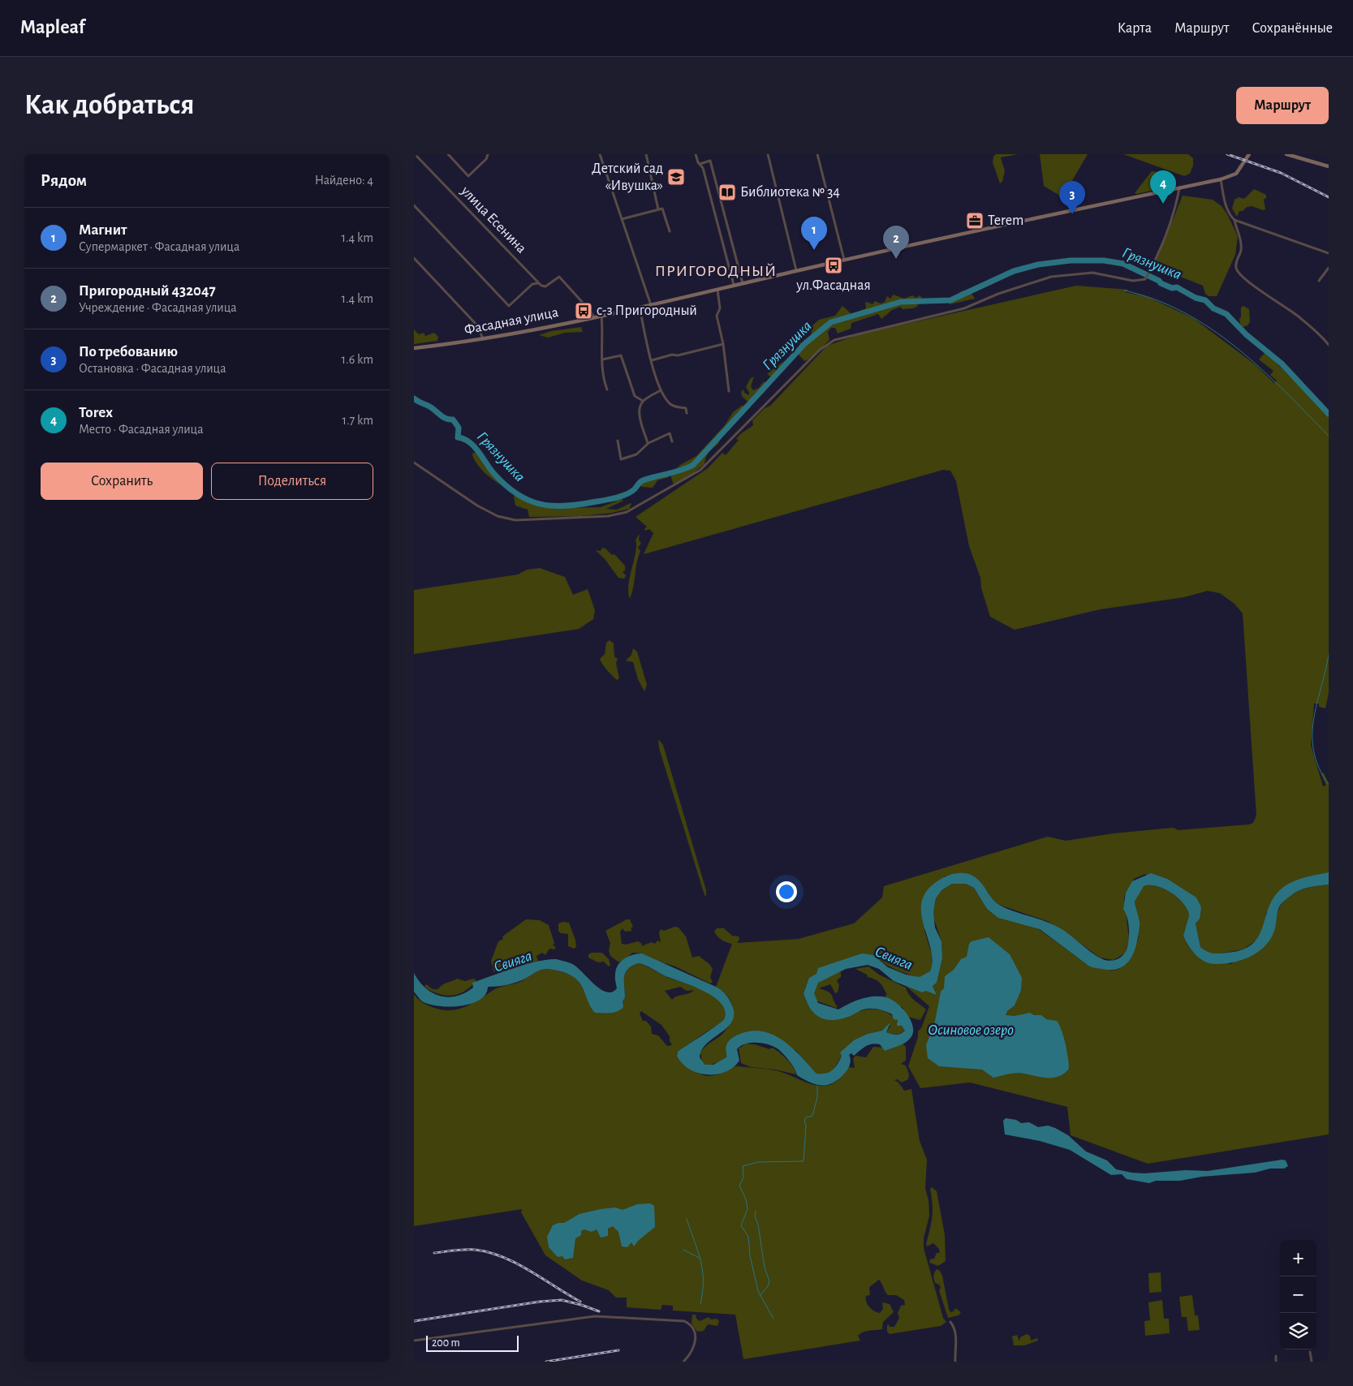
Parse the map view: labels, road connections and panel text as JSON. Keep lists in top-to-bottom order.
{
  "streets": {
    "main road": ["Фасадная улица"],
    "street": ["улица Есенина"]
  },
  "districts": ["ПРИГОРОДНЫЙ"],
  "water": ["Грязнушка", "Свияга", "Осиновое озеро"],
  "places": {
    "school or university": ["Детский сад «Ивушка»"],
    "library": ["Библиотека № 34"],
    "office": ["Terem"],
    "bus stop": ["ул.Фасадная", "с-з Пригородный"]
  },
  "scale_bar": "200 m",
  "page": {
    "header": "Mapleaf",
    "nav": ["Карта", "Маршрут", "Сохранённые"],
    "buttons": [
      "Маршрут",
      ["Сохранить", "Поделиться"]
    ],
    "title": "Как добраться",
    "heading": ["Рядом", "Найдено: 4"],
    "pins": [
      "4",
      "3",
      "1",
      "2"
    ],
    "list": [
      {
        "mark": "1",
        "name": "Магнит",
        "note": "Супермаркет · Фасадная улица",
        "value": "1.4 km"
      },
      {
        "mark": "2",
        "name": "Пригородный 432047",
        "note": "Учреждение · Фасадная улица",
        "value": "1.4 km"
      },
      {
        "mark": "3",
        "name": "По требованию",
        "note": "Остановка · Фасадная улица",
        "value": "1.6 km"
      },
      {
        "mark": "4",
        "name": "Torex",
        "note": "Место · Фасадная улица",
        "value": "1.7 km"
      }
    ],
    "map_buttons": ["+", "−"],
    "scale": "200 m"
  }
}
